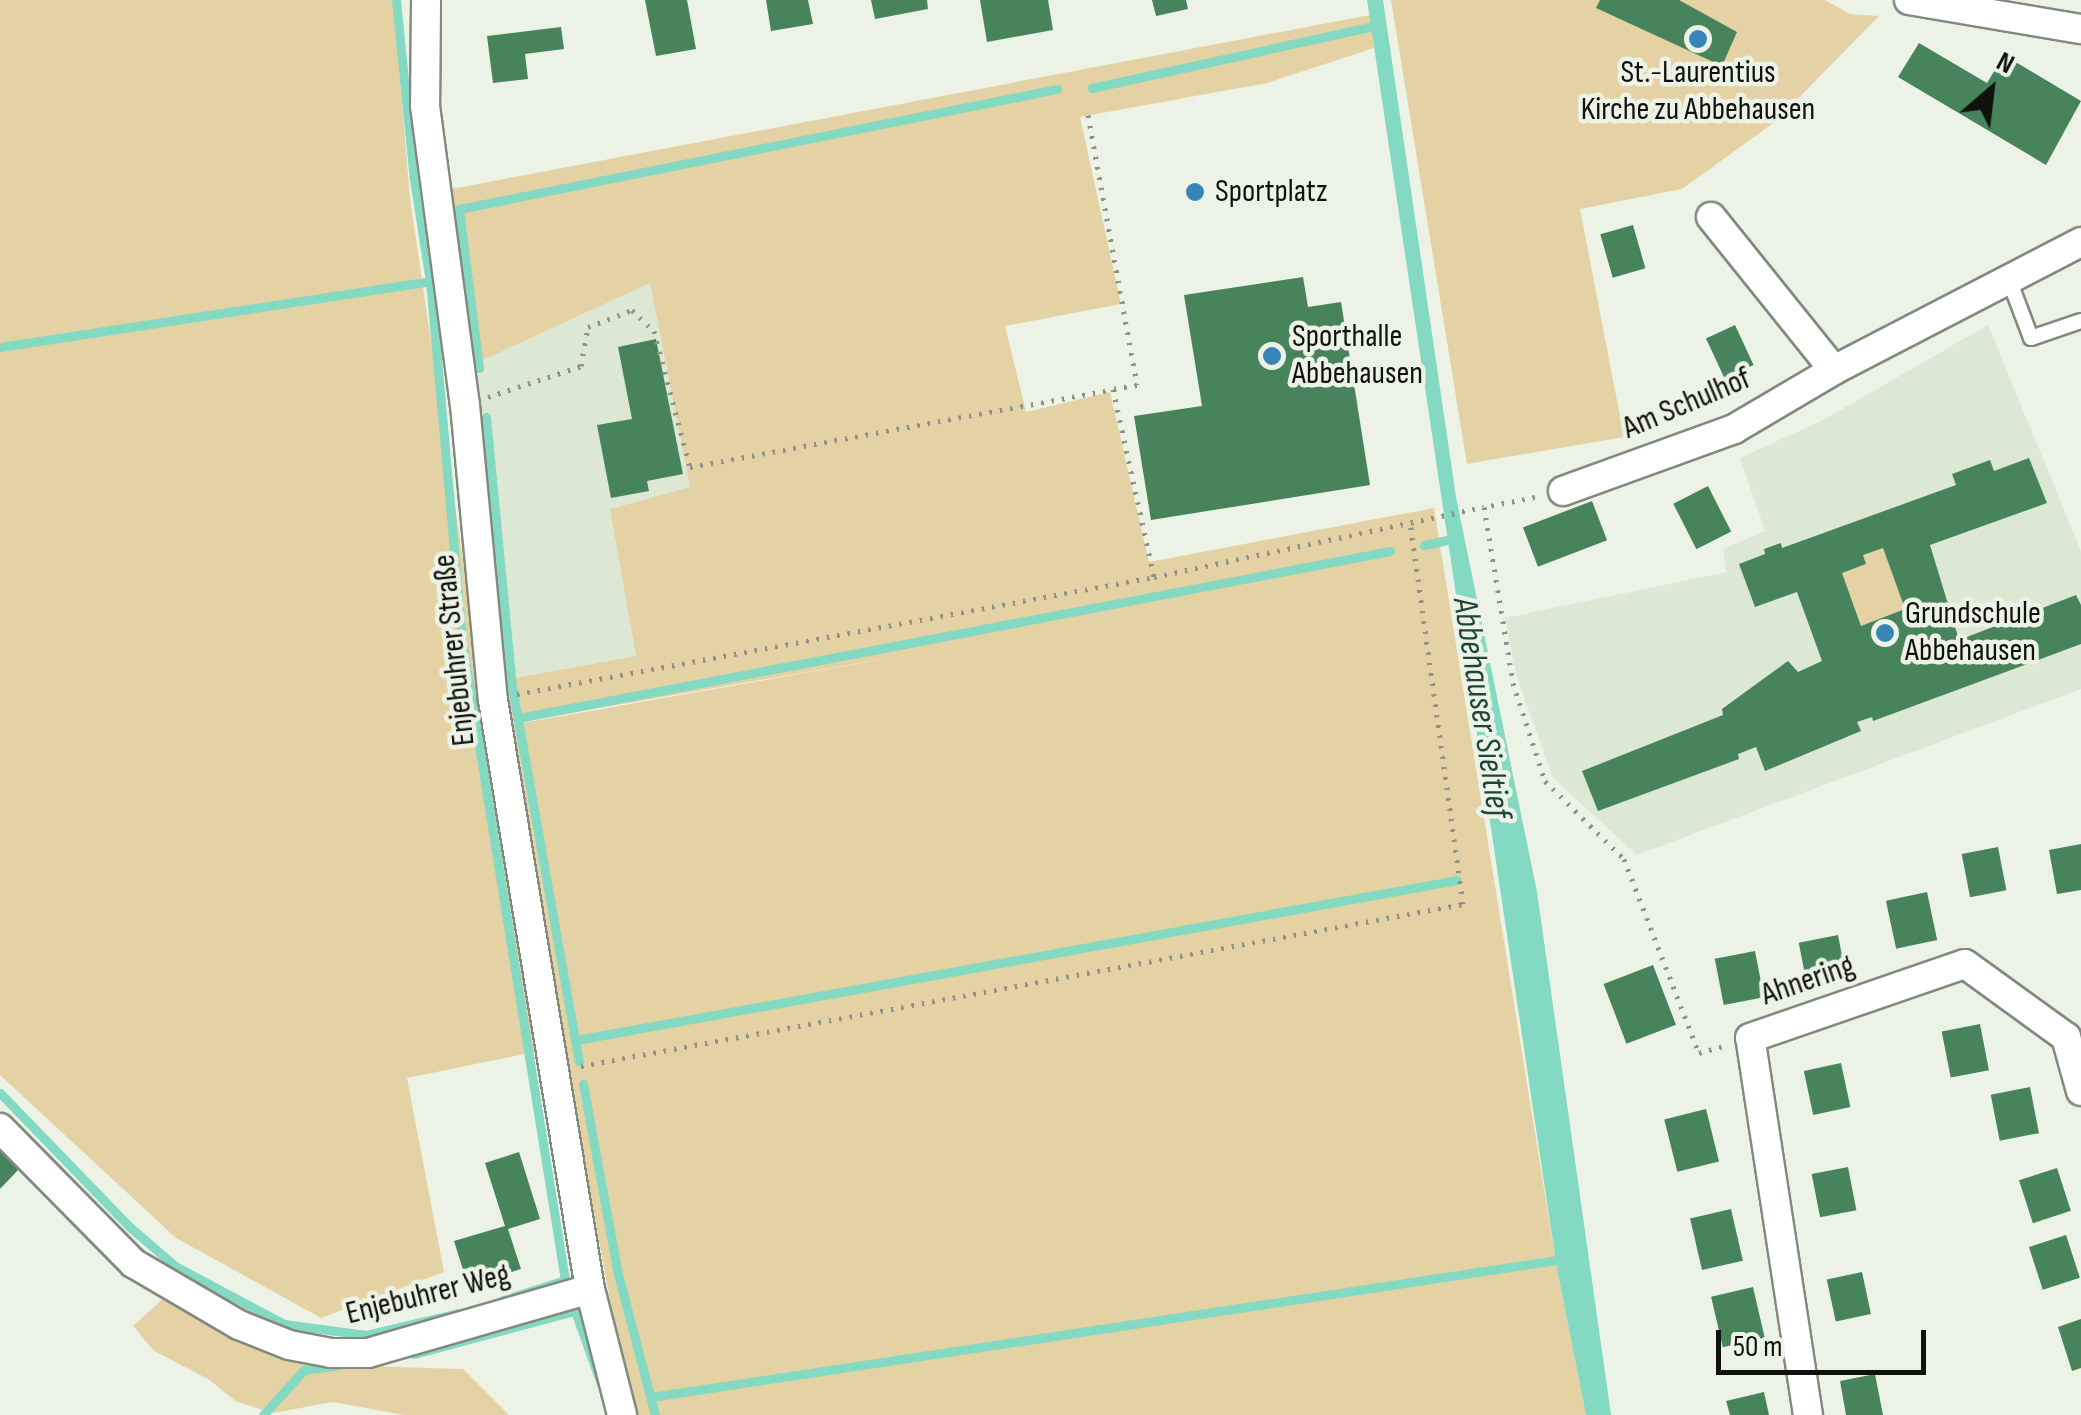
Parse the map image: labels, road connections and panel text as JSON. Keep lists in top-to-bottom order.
{
  "streets": {
    "street": [
      "Am Schulhof",
      "Enjebuhrer Straße",
      "Ahnering",
      "Enjebuhrer Weg"
    ]
  },
  "crossings": [
    ["Enjebuhrer Straße", "Enjebuhrer Weg"]
  ],
  "water": ["Abbehauser Sieltief"],
  "places": [
    "St.-Laurentius Kirche zu Abbehausen",
    "Sportplatz",
    "Sporthalle Abbehausen",
    "Grundschule Abbehausen"
  ],
  "scale_bar": "50 m",
  "north": "top right"
}
